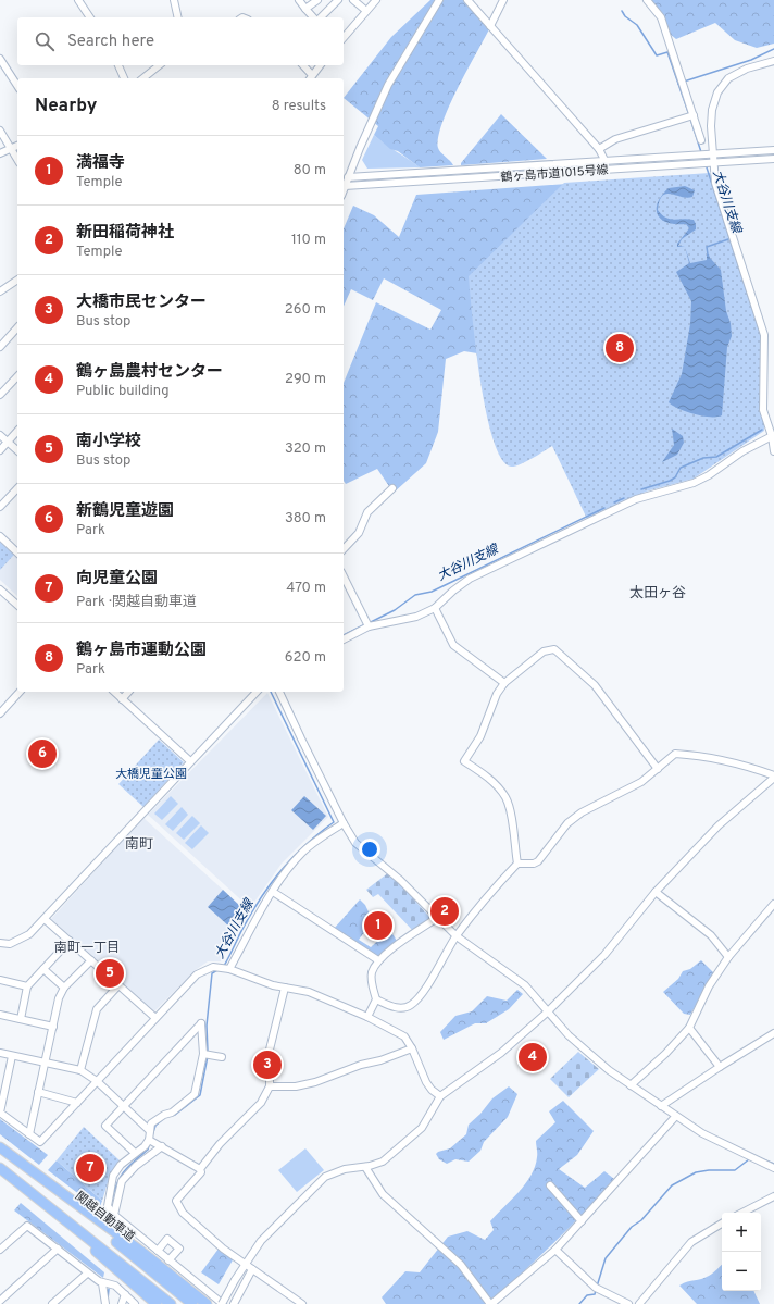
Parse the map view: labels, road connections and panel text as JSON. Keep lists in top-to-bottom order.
{
  "streets": {
    "highway": ["関越自動車道"],
    "street": ["鶴ヶ島市道1015号線"]
  },
  "districts": ["太田ヶ谷", "南町", "南町一丁目"],
  "water": ["大谷川支線"],
  "parks": ["大橋児童公園"],
  "page": {
    "search": "Search here",
    "heading": ["Nearby", "8 results"],
    "list": [
      {
        "mark": "1",
        "name": "満福寺",
        "note": "Temple",
        "value": "80 m"
      },
      {
        "mark": "2",
        "name": "新田稲荷神社",
        "note": "Temple",
        "value": "110 m"
      },
      {
        "mark": "3",
        "name": "大橋市民センター",
        "note": "Bus stop",
        "value": "260 m"
      },
      {
        "mark": "4",
        "name": "鶴ヶ島農村センター",
        "note": "Public building",
        "value": "290 m"
      },
      {
        "mark": "5",
        "name": "南小学校",
        "note": "Bus stop",
        "value": "320 m"
      },
      {
        "mark": "6",
        "name": "新鶴児童遊園",
        "note": "Park",
        "value": "380 m"
      },
      {
        "mark": "7",
        "name": "向児童公園",
        "note": "Park · 関越自動車道",
        "value": "470 m"
      },
      {
        "mark": "8",
        "name": "鶴ヶ島市運動公園",
        "note": "Park",
        "value": "620 m"
      }
    ],
    "pins": [
      "8",
      "6",
      "2",
      "1",
      "5",
      "4",
      "3",
      "7"
    ],
    "map_buttons": ["+", "−"]
  }
}
